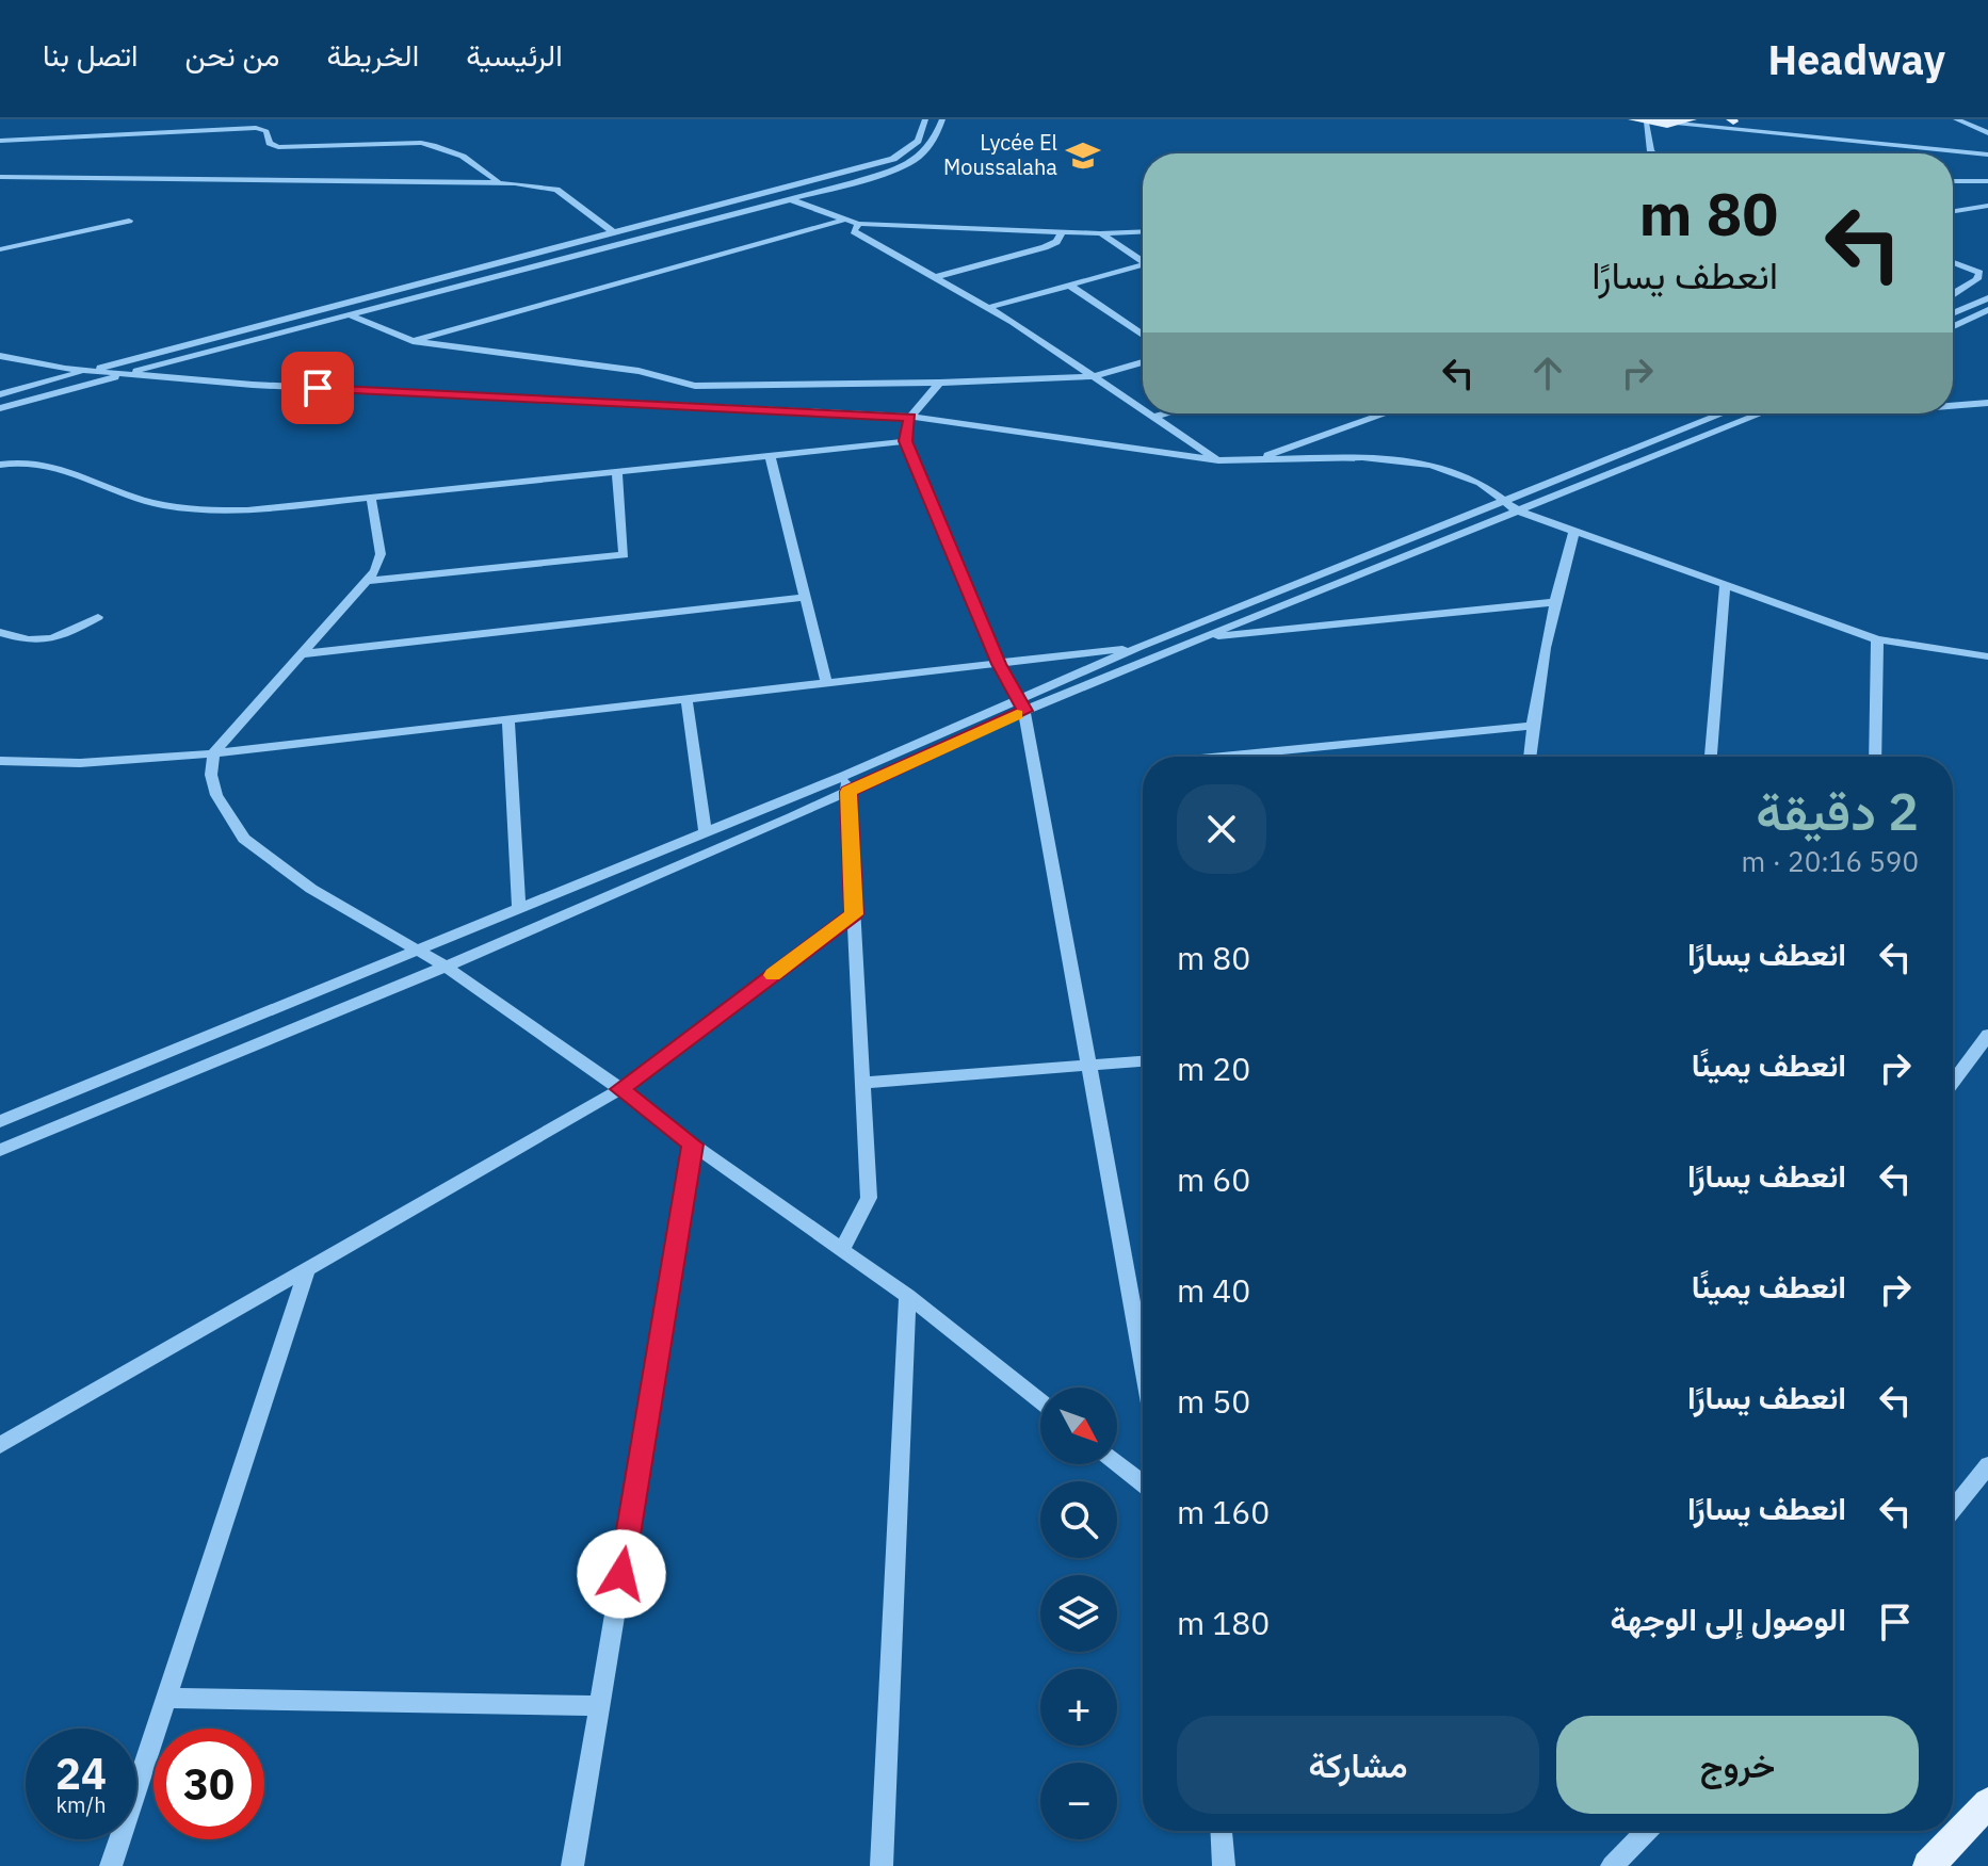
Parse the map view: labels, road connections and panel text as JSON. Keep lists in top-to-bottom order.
{
  "places": {
    "school or university": ["Lycée El Moussalaha"]
  },
  "north": "bottom right",
  "page": {
    "header": "Headway",
    "nav": [
      "الرئيسية",
      "الخريطة",
      "من نحن",
      "اتصل بنا"
    ],
    "turn": ["80 m", "انعطف يسارًا"],
    "heading": ["2 دقيقة", "590 m · 20:16"],
    "list": [
      {
        "name": "انعطف يسارًا",
        "value": "80 m"
      },
      {
        "name": "انعطف يمينًا",
        "value": "20 m"
      },
      {
        "name": "انعطف يسارًا",
        "value": "60 m"
      },
      {
        "name": "انعطف يمينًا",
        "value": "40 m"
      },
      {
        "name": "انعطف يسارًا",
        "value": "50 m"
      },
      {
        "name": "انعطف يسارًا",
        "value": "160 m"
      },
      {
        "name": "الوصول إلى الوجهة",
        "value": "180 m"
      }
    ],
    "map_buttons": ["+", "−"],
    "buttons": ["خروج", "مشاركة"],
    "speed": "24 km/h",
    "limit": "30"
  }
}
